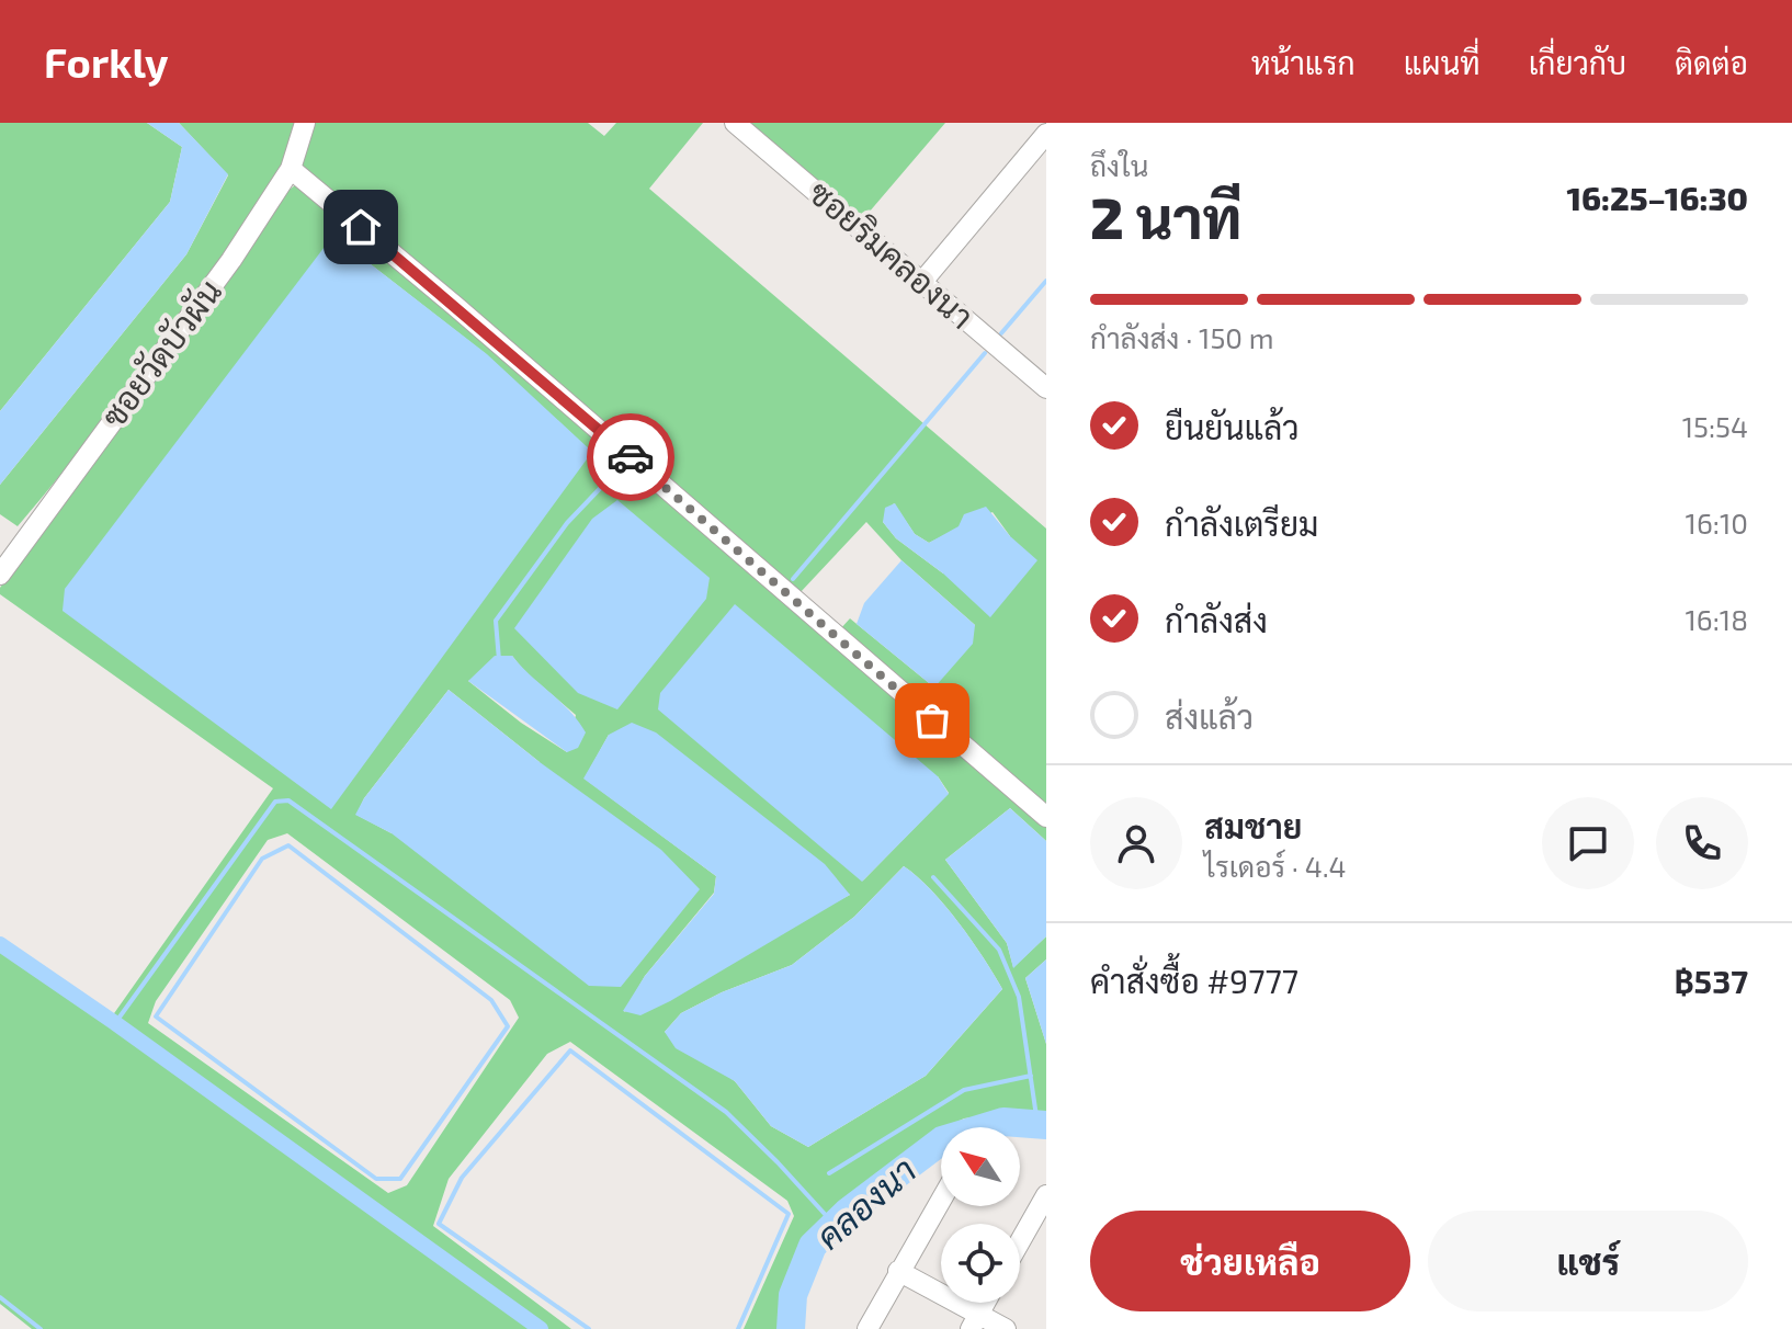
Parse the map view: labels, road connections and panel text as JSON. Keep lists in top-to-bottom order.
{
  "streets": {
    "street": ["ซอยริมคลองนา", "ซอยวัดบัวผัน"]
  },
  "water": ["คลองนา"],
  "north": "top left",
  "page": {
    "header": "Forkly",
    "nav": [
      "หน้าแรก",
      "แผนที่",
      "เกี่ยวกับ",
      "ติดต่อ"
    ],
    "heading": ["2 นาที", "ถึงใน", "16:25–16:30"],
    "panel": [
      "สมชาย",
      "ไรเดอร์ · 4.4",
      "คำสั่งซื้อ #9777",
      "฿537"
    ],
    "bar": "กำลังส่ง · 150 m",
    "list": [
      ["ยืนยันแล้ว", "15:54"],
      ["กำลังเตรียม", "16:10"],
      ["กำลังส่ง", "16:18"],
      "ส่งแล้ว"
    ],
    "buttons": ["ช่วยเหลือ", "แชร์"]
  }
}
